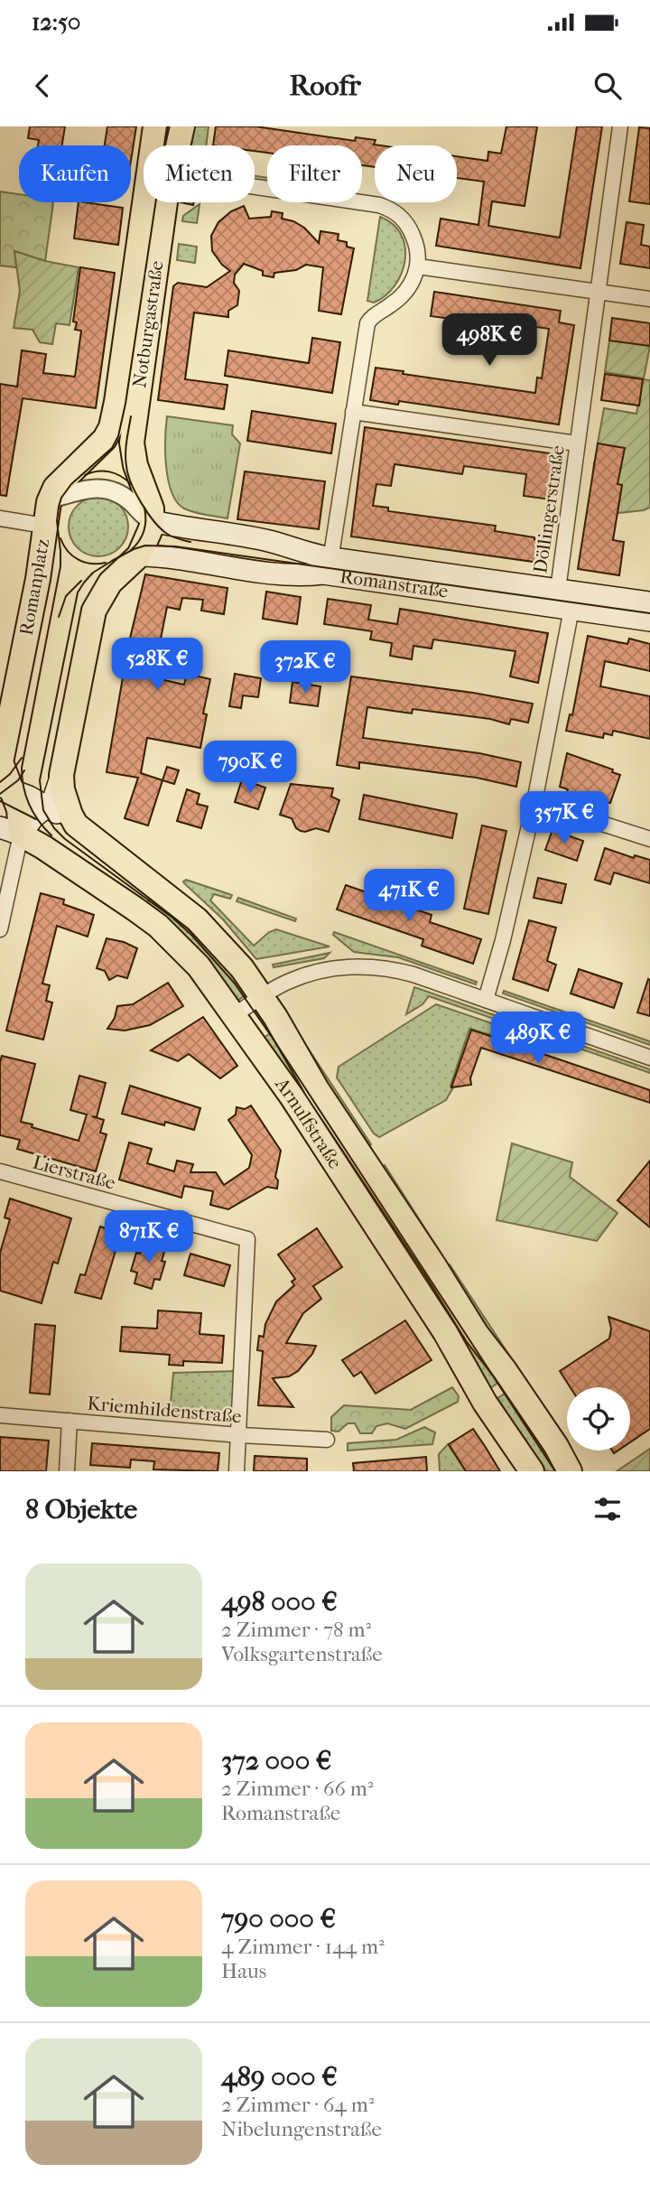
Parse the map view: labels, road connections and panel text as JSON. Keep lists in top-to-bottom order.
{
  "streets": {
    "main road": [
      "Notburgastraße",
      "Romanstraße",
      "Romanplatz",
      "Arnulfstraße"
    ],
    "street": ["Döllingerstraße", "Lierstraße", "Kriemhildenstraße"]
  },
  "crossings": [
    ["Notburgastraße", "Romanstraße"],
    ["Notburgastraße", "Romanplatz"],
    ["Döllingerstraße", "Romanstraße"],
    ["Romanplatz", "Arnulfstraße"],
    ["Lierstraße", "Kriemhildenstraße"]
  ],
  "page": {
    "status": "12:50",
    "header": "Roofr",
    "chip": [
      "Kaufen",
      "Mieten",
      "Filter",
      "Neu"
    ],
    "price": [
      "498K €",
      "528K €",
      "372K €",
      "790K €",
      "357K €",
      "471K €",
      "489K €",
      "871K €"
    ],
    "heading": "8 Objekte",
    "list": [
      {
        "name": "498 000 €",
        "note": "2 Zimmer · 78 m² · Volksgartenstraße"
      },
      {
        "name": "372 000 €",
        "note": "2 Zimmer · 66 m² · Romanstraße"
      },
      {
        "name": "790 000 €",
        "note": "4 Zimmer · 144 m² · Haus"
      },
      {
        "name": "489 000 €",
        "note": "2 Zimmer · 64 m² · Nibelungenstraße"
      }
    ]
  }
}
